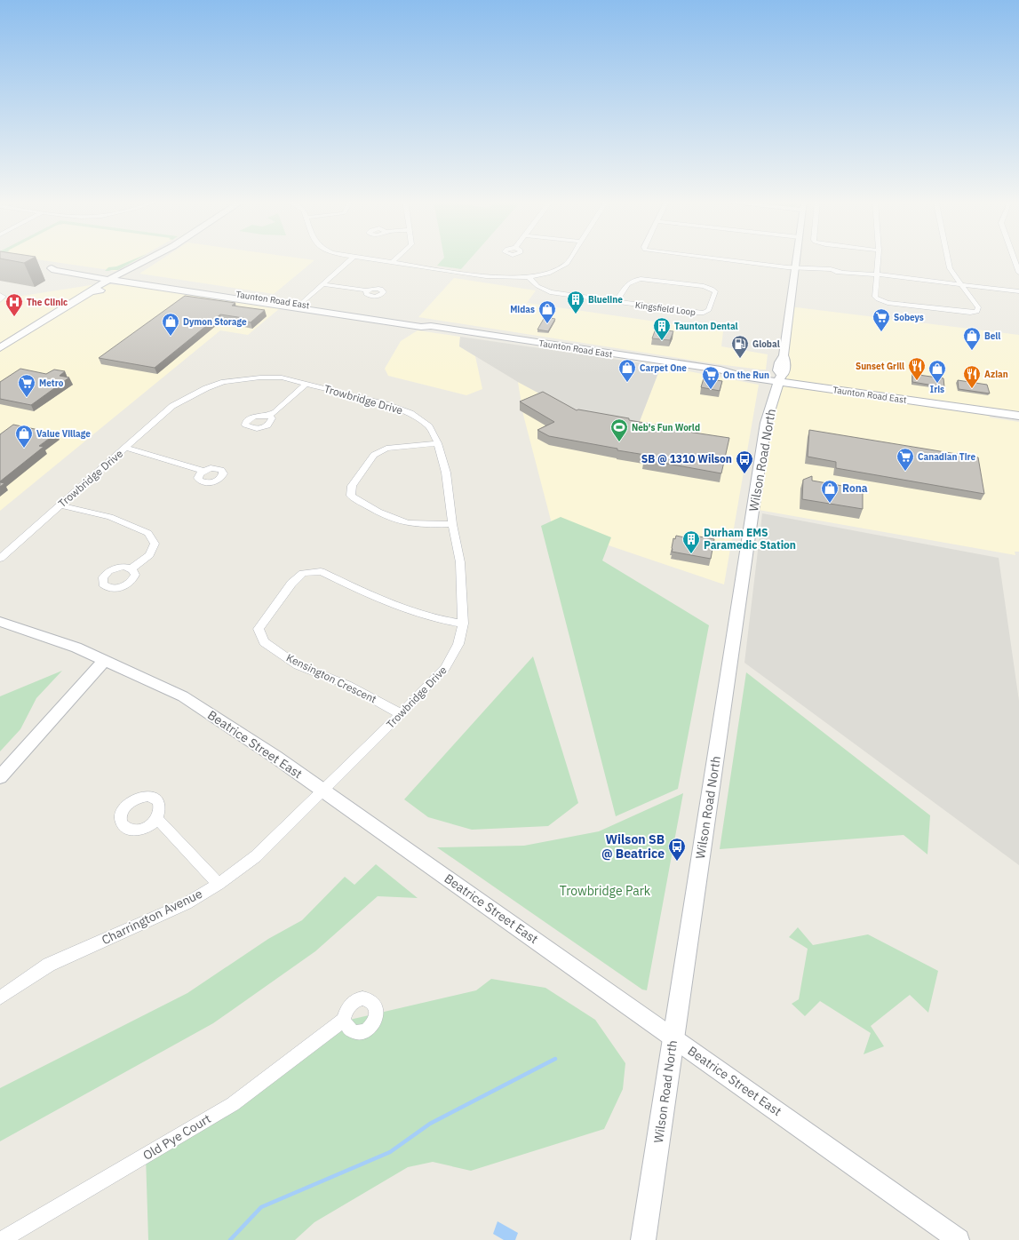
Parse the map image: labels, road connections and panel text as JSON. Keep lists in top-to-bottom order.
{
  "streets": {
    "main road": ["Taunton Road East", "Wilson Road North"],
    "street": [
      "Kingsfield Loop",
      "Trowbridge Drive",
      "Kensington Crescent",
      "Beatrice Street East",
      "Charrington Avenue",
      "Old Pye Court"
    ]
  },
  "crossings": [
    ["Taunton Road East", "Wilson Road North"],
    ["Trowbridge Drive", "Kensington Crescent"],
    ["Trowbridge Drive", "Beatrice Street East"],
    ["Trowbridge Drive", "Charrington Avenue"],
    ["Wilson Road North", "Beatrice Street East"],
    ["Beatrice Street East", "Charrington Avenue"]
  ],
  "parks": ["Trowbridge Park"],
  "places": {
    "building": ["Blueline", "Taunton Dental", "Durham EMS Paramedic Station"],
    "hospital": ["The Clinic"],
    "shop": [
      "Midas",
      "Dymon Storage",
      "Bell",
      "Carpet One",
      "Iris",
      "Value Village",
      "Rona"
    ],
    "supermarket": [
      "Sobeys",
      "On the Run",
      "Metro",
      "Canadian Tire"
    ],
    "fuel station": ["Global"],
    "restaurant": ["Sunset Grill", "Azian"],
    "sports": ["Neb's Fun World"],
    "bus stop": ["SB @ 1310 Wilson", "Wilson SB @ Beatrice"]
  }
}
